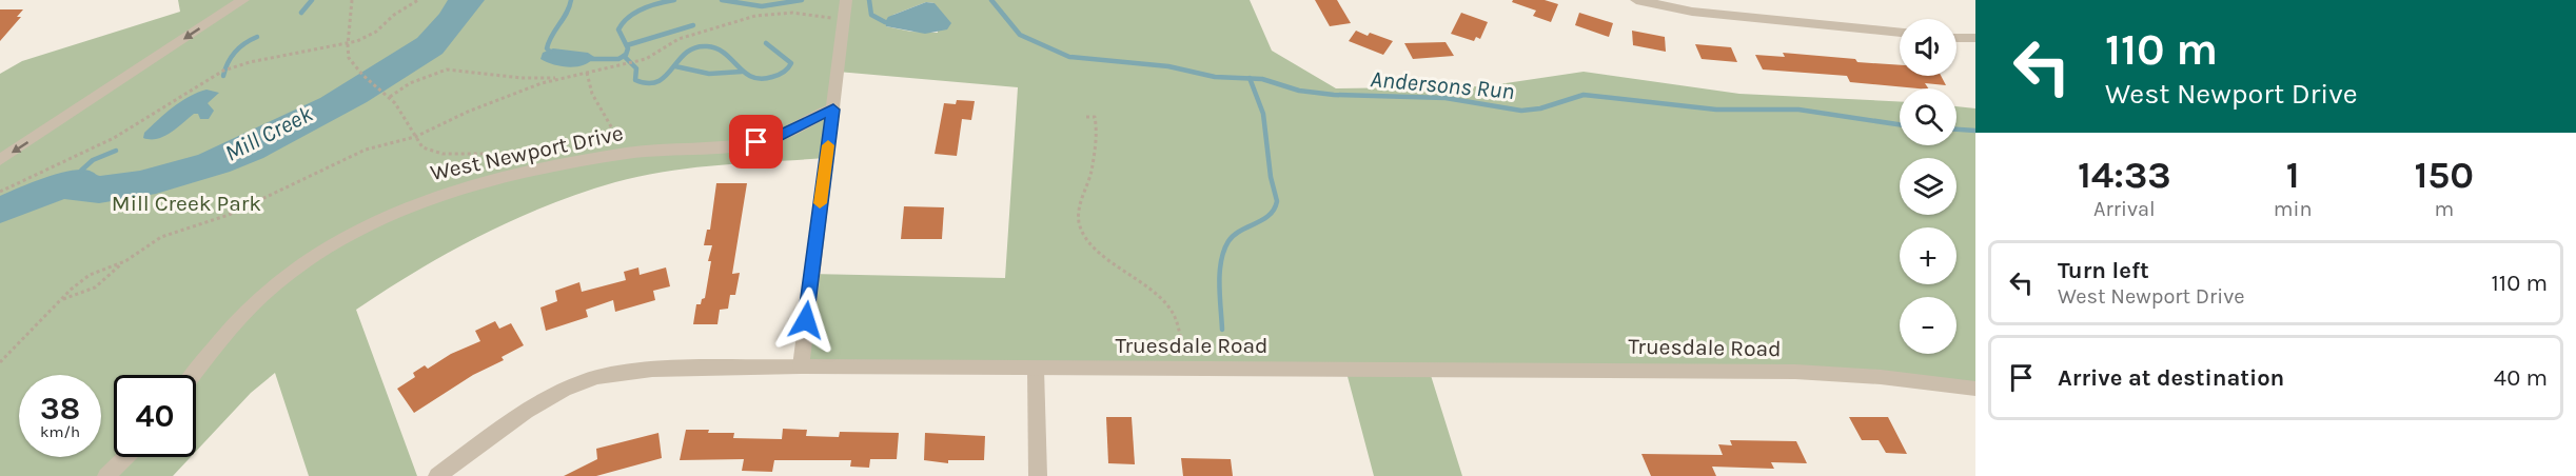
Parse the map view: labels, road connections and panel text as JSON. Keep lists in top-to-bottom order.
{
  "streets": {
    "street": ["West Newport Drive", "Truesdale Road"]
  },
  "water": ["Andersons Run", "Mill Creek"],
  "parks": ["Mill Creek Park"],
  "page": {
    "turn": ["110 m", "West Newport Drive"],
    "map_buttons": ["+", "−"],
    "eta": [
      "14:33",
      "Arrival",
      "1",
      "min",
      "150",
      "m"
    ],
    "list": [
      {
        "name": "Turn left",
        "note": "West Newport Drive",
        "value": "110 m"
      },
      {
        "name": "Arrive at destination",
        "value": "40 m"
      }
    ],
    "speed": "38 km/h",
    "limit": "40"
  }
}
